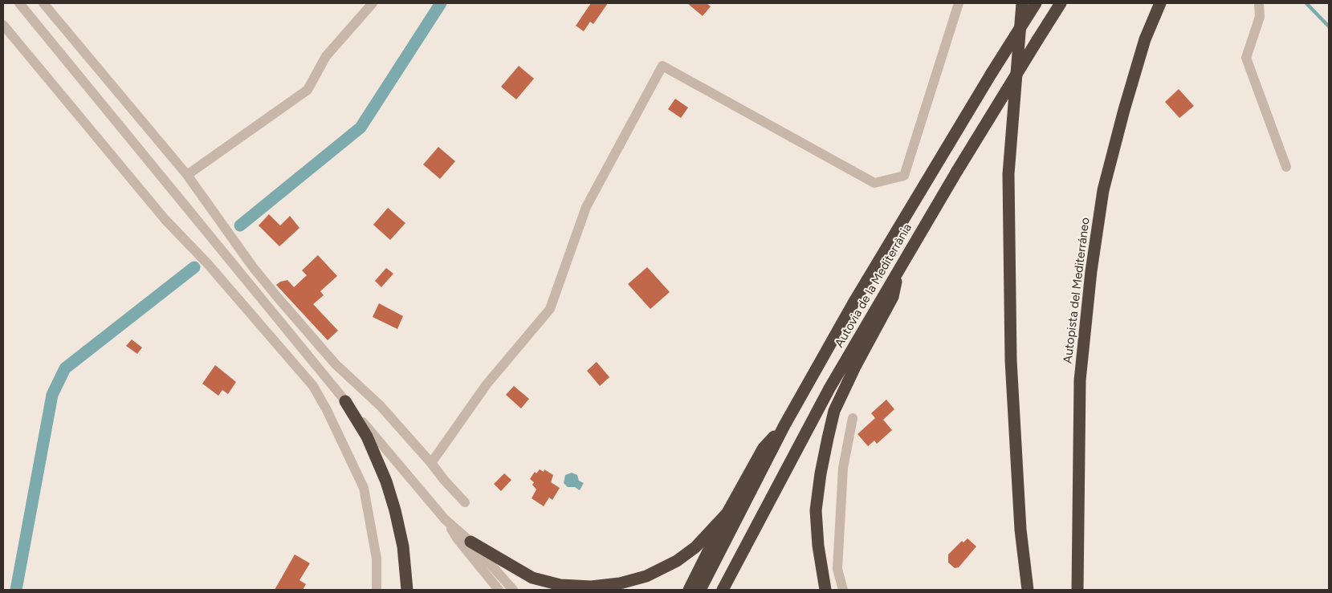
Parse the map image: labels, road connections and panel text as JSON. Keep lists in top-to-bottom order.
{
  "streets": {
    "highway": ["Autovia de la Mediterrània", "Autopista del Mediterráneo"]
  }
}
